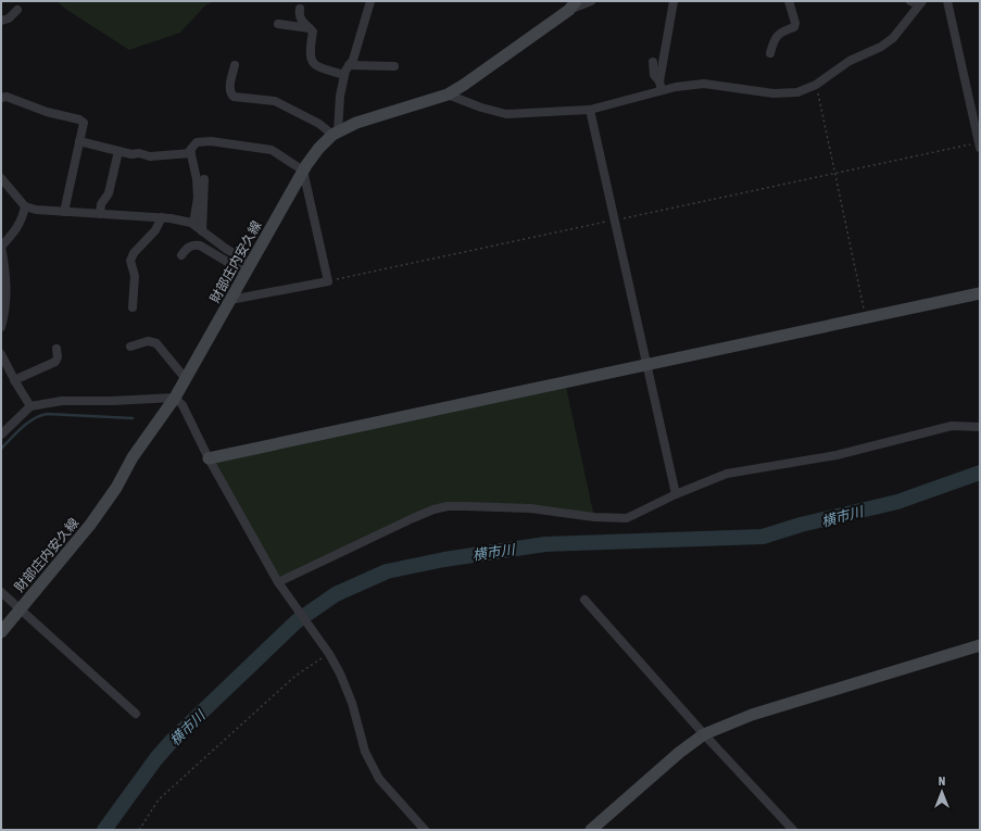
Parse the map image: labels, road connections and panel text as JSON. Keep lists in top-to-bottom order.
{
  "streets": {
    "street": ["財部庄内安久線"]
  },
  "water": ["横市川"],
  "north": "top"
}
